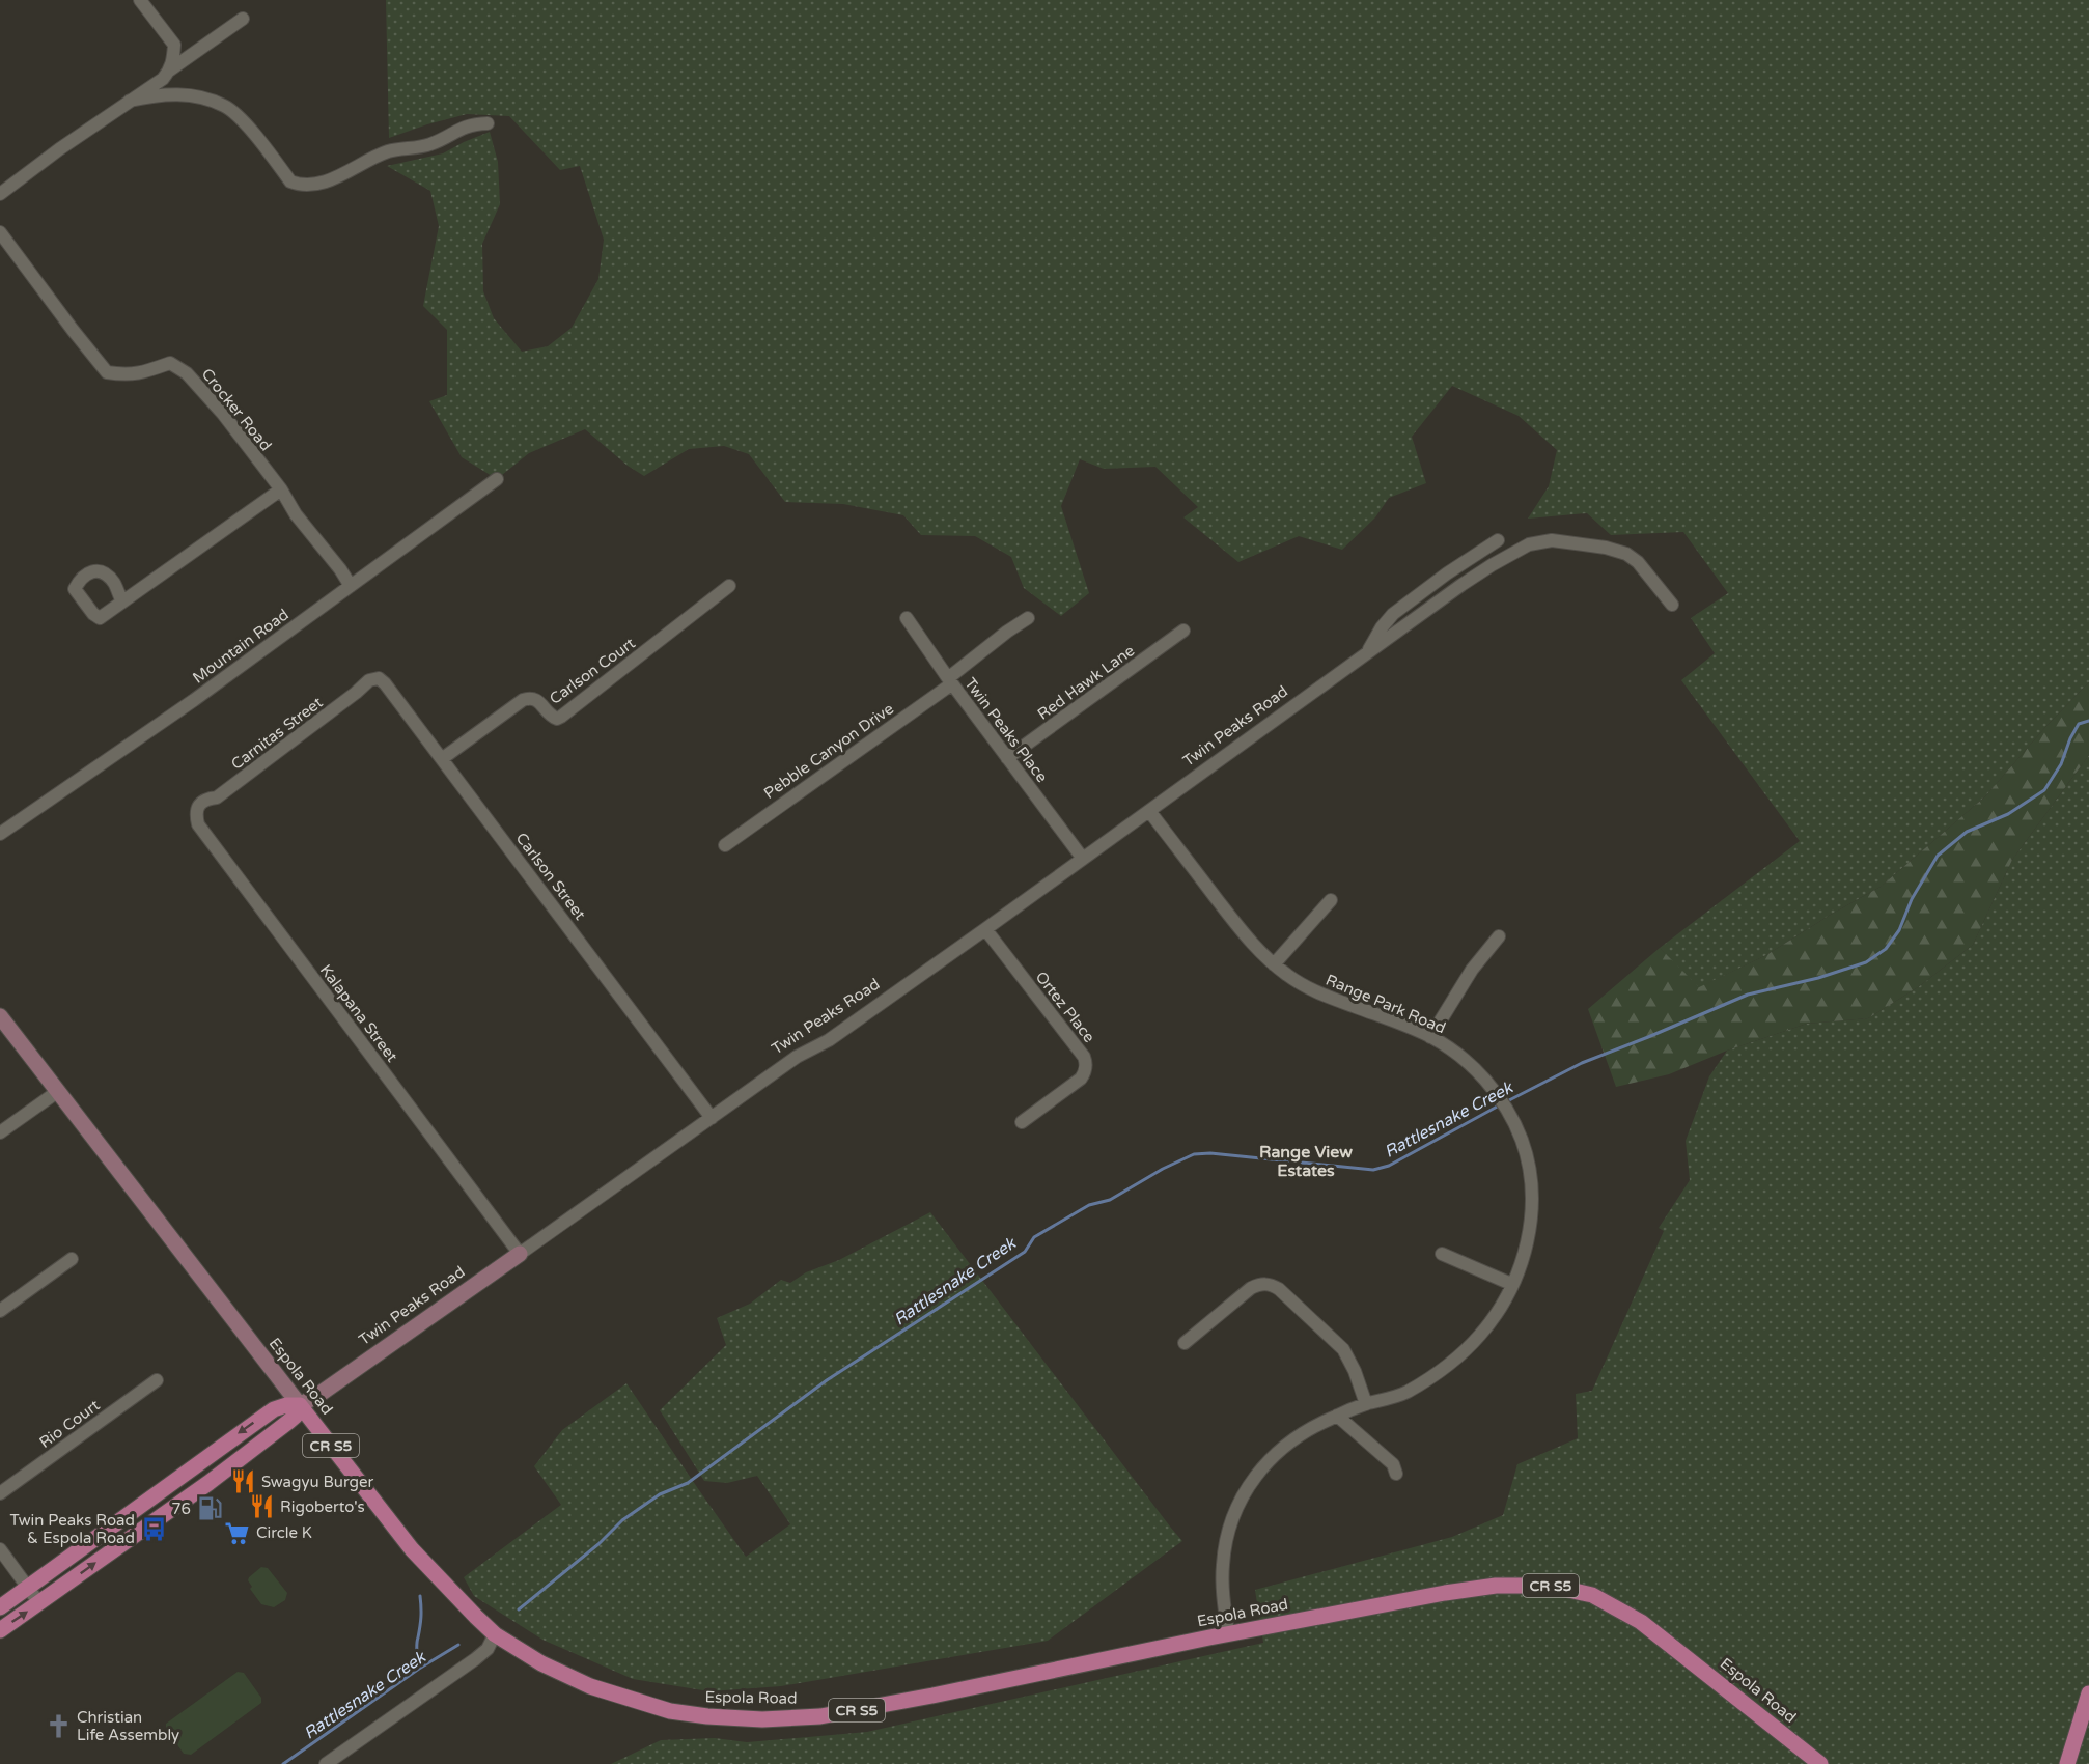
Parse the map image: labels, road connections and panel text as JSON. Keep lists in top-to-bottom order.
{
  "streets": {
    "main road": ["Twin Peaks Road", "Espola Road", "CR S5"],
    "street": [
      "Crocker Road",
      "Mountain Road",
      "Carlson Court",
      "Red Hawk Lane",
      "Twin Peaks Place",
      "Carnitas Street",
      "Pebble Canyon Drive",
      "Carlson Street",
      "Range Park Road",
      "Ortez Place",
      "Kalapana Street",
      "Rio Court"
    ]
  },
  "crossings": [
    ["Crocker Road", "Mountain Road"],
    ["Carlson Court", "Carlson Street"],
    ["Red Hawk Lane", "Twin Peaks Place"],
    ["Twin Peaks Road", "Twin Peaks Place"],
    ["Twin Peaks Road", "Carlson Street"],
    ["Twin Peaks Road", "Range Park Road"],
    ["Twin Peaks Road", "Ortez Place"],
    ["Twin Peaks Road", "Kalapana Street"],
    ["Twin Peaks Road", "Espola Road"],
    ["Twin Peaks Place", "Pebble Canyon Drive"],
    ["Carnitas Street", "Carlson Street"],
    ["Carnitas Street", "Kalapana Street"],
    ["Range Park Road", "Espola Road"]
  ],
  "districts": ["Range View Estates"],
  "water": ["Rattlesnake Creek"],
  "places": {
    "restaurant": ["Swagyu Burger", "Rigoberto's"],
    "fuel station": ["76"],
    "bus stop": ["Twin Peaks Road & Espola Road"],
    "supermarket": ["Circle K"],
    "church": ["Christian Life Assembly"]
  }
}
